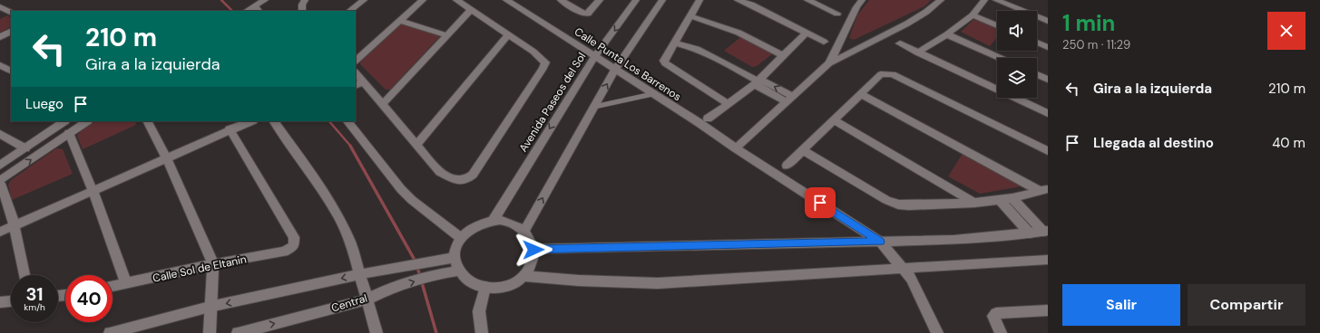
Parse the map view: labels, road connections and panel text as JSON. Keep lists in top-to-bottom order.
{
  "streets": {
    "street": [
      "Calle Punta Los Barrenos",
      "Avenida Paseos del Sol",
      "Calle Sol de Eltanin",
      "Central"
    ]
  },
  "crossings": [
    ["Calle Punta Los Barrenos", "Avenida Paseos del Sol"],
    ["Avenida Paseos del Sol", "Central"]
  ],
  "page": {
    "heading": ["1 min", "250 m · 11:29"],
    "turn": ["210 m", "Gira a la izquierda"],
    "list": [
      {
        "name": "Gira a la izquierda",
        "value": "210 m"
      },
      {
        "name": "Llegada al destino",
        "value": "40 m"
      }
    ],
    "then": "Luego",
    "speed": "31 km/h",
    "limit": "40",
    "buttons": ["Salir", "Compartir"]
  }
}
